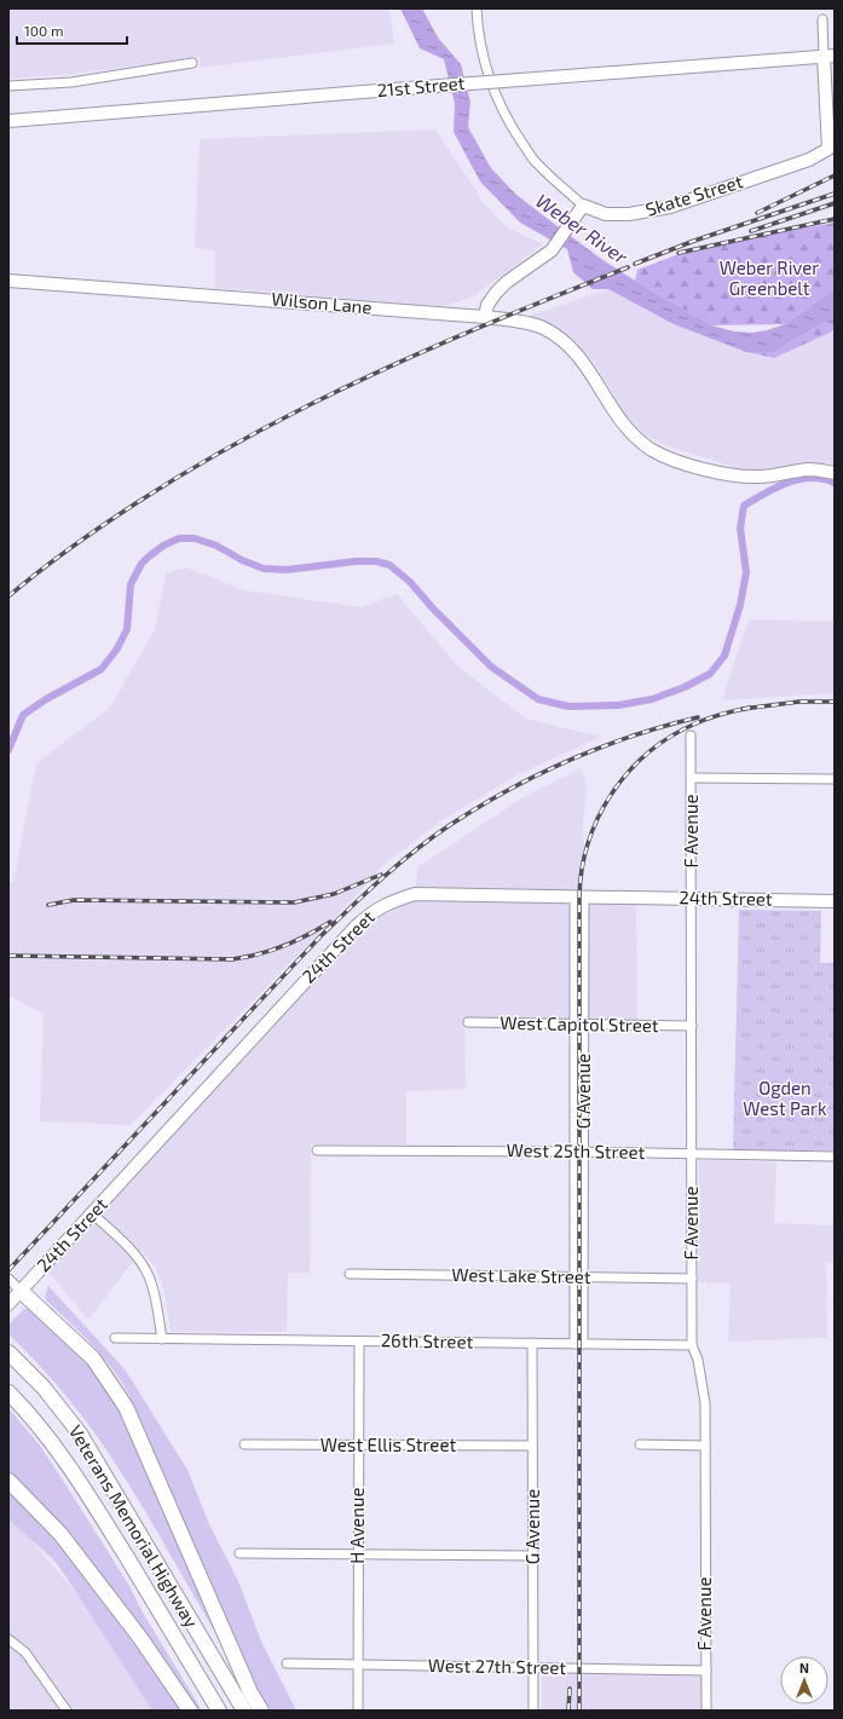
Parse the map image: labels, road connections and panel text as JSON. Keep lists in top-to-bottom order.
{
  "streets": {
    "highway": ["Veterans Memorial Highway"],
    "main road": [
      "21st Street",
      "Skate Street",
      "Wilson Lane",
      "24th Street"
    ],
    "street": [
      "F Avenue",
      "West Capitol Street",
      "G Avenue",
      "West 25th Street",
      "West Lake Street",
      "26th Street",
      "West Ellis Street",
      "H Avenue",
      "West 27th Street"
    ]
  },
  "crossings": [
    ["21st Street", "Skate Street"],
    ["F Avenue", "24th Street"],
    ["F Avenue", "West Capitol Street"],
    ["F Avenue", "West 25th Street"],
    ["F Avenue", "West Lake Street"],
    ["F Avenue", "26th Street"],
    ["F Avenue", "West 27th Street"],
    ["24th Street", "G Avenue"],
    ["West Capitol Street", "G Avenue"],
    ["G Avenue", "West 25th Street"],
    ["G Avenue", "West Lake Street"],
    ["G Avenue", "26th Street"],
    ["G Avenue", "West Ellis Street"],
    ["G Avenue", "West 27th Street"],
    ["26th Street", "H Avenue"],
    ["West Ellis Street", "H Avenue"],
    ["H Avenue", "West 27th Street"]
  ],
  "water": ["Weber River"],
  "parks": ["Weber River Greenbelt", "Ogden West Park"],
  "scale_bar": "100 m",
  "north": "top"
}
